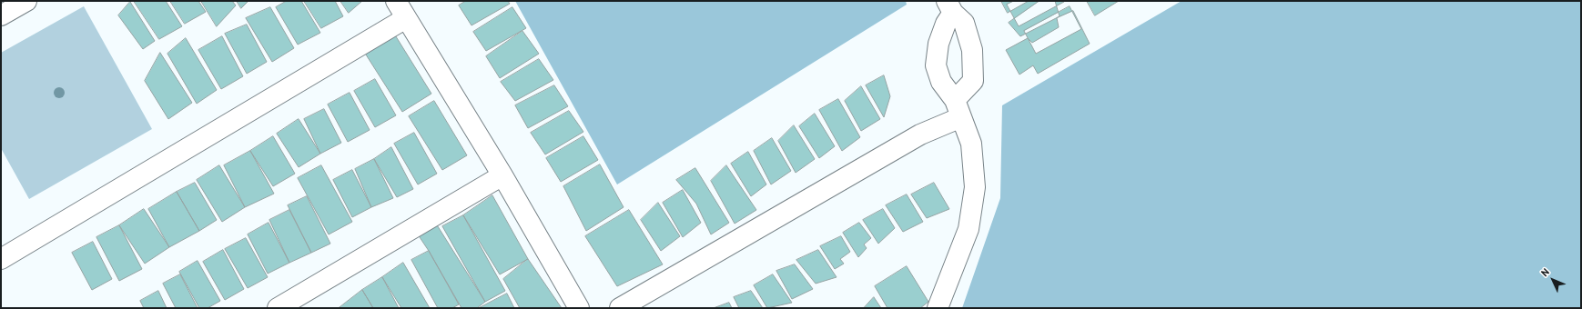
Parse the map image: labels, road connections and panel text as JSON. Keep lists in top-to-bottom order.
{
  "north": "top left"
}
